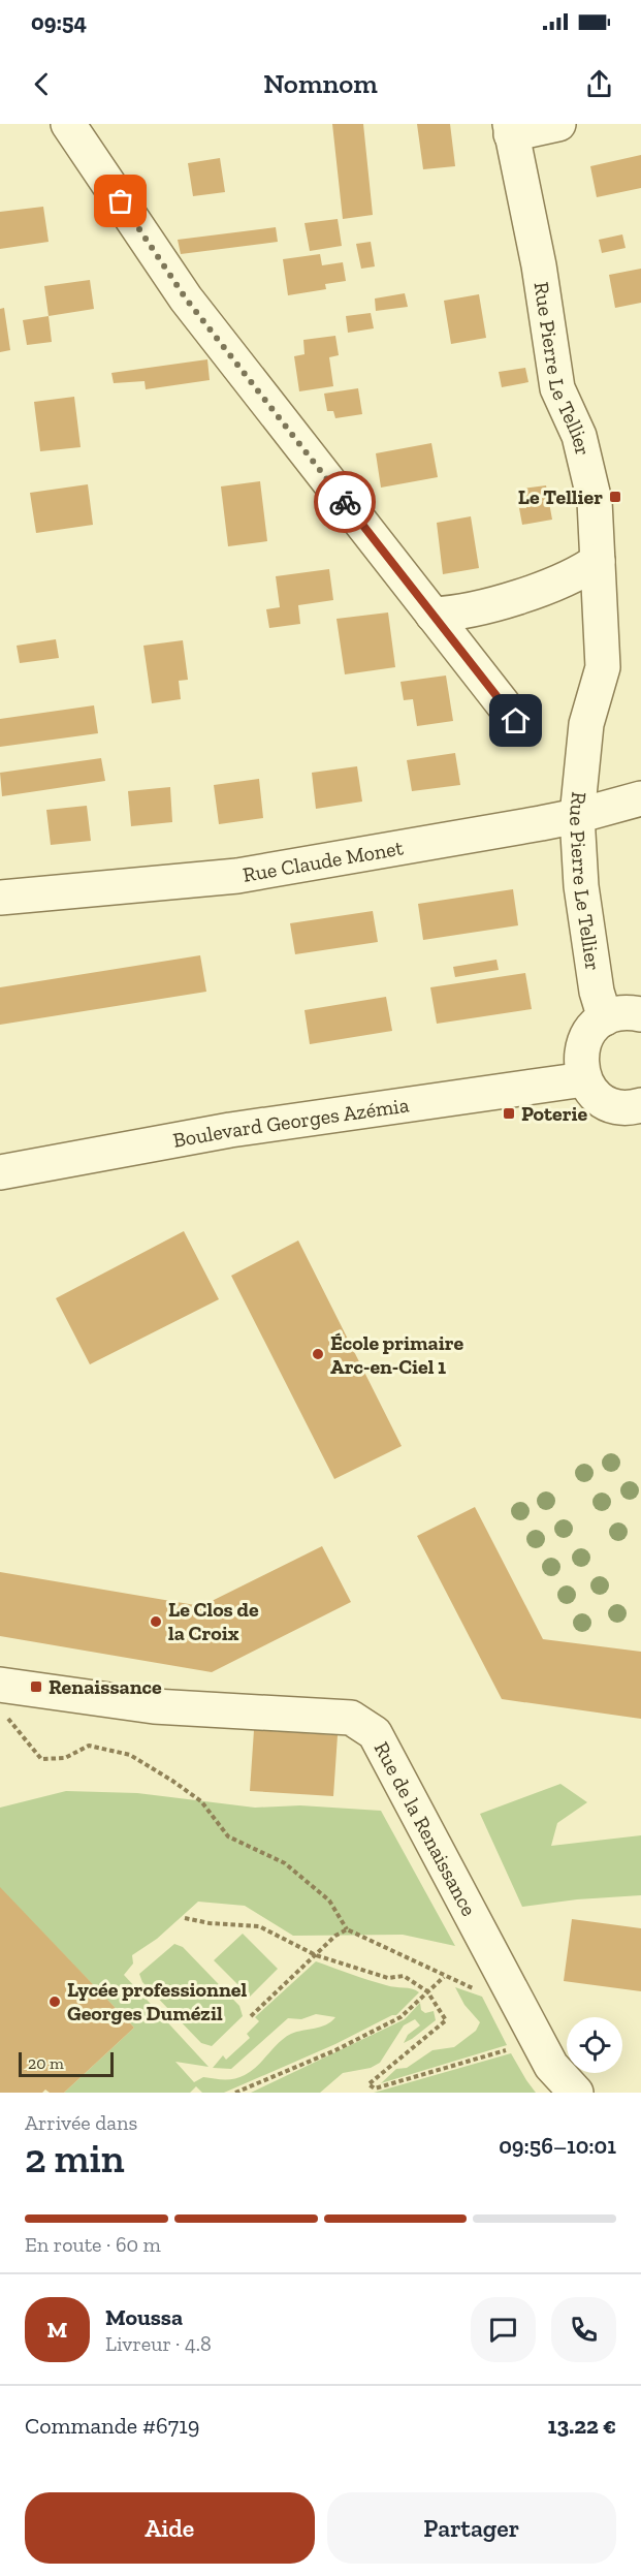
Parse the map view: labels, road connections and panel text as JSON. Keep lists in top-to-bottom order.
{
  "streets": {
    "street": [
      "Rue Pierre Le Tellier",
      "Rue Claude Monet",
      "Boulevard Georges Azémia",
      "Rue de la Renaissance"
    ]
  },
  "crossings": [
    ["Rue Pierre Le Tellier", "Rue Claude Monet"]
  ],
  "places": {
    "transit": ["Le Tellier", "Poterie", "Renaissance"],
    "other": ["École primaire Arc-en-Ciel 1", "Le Clos de la Croix", "Lycée professionnel Georges Dumézil"]
  },
  "scale_bar": "20 m",
  "page": {
    "status": "09:54",
    "header": "Nomnom",
    "scale": "20 m",
    "heading": ["2 min", "Arrivée dans", "09:56–10:01"],
    "panel": [
      "Moussa",
      "Livreur · 4.8",
      "Commande #6719",
      "13.22 €"
    ],
    "bar": "En route · 60 m",
    "round": "M",
    "buttons": ["Aide", "Partager"]
  }
}
